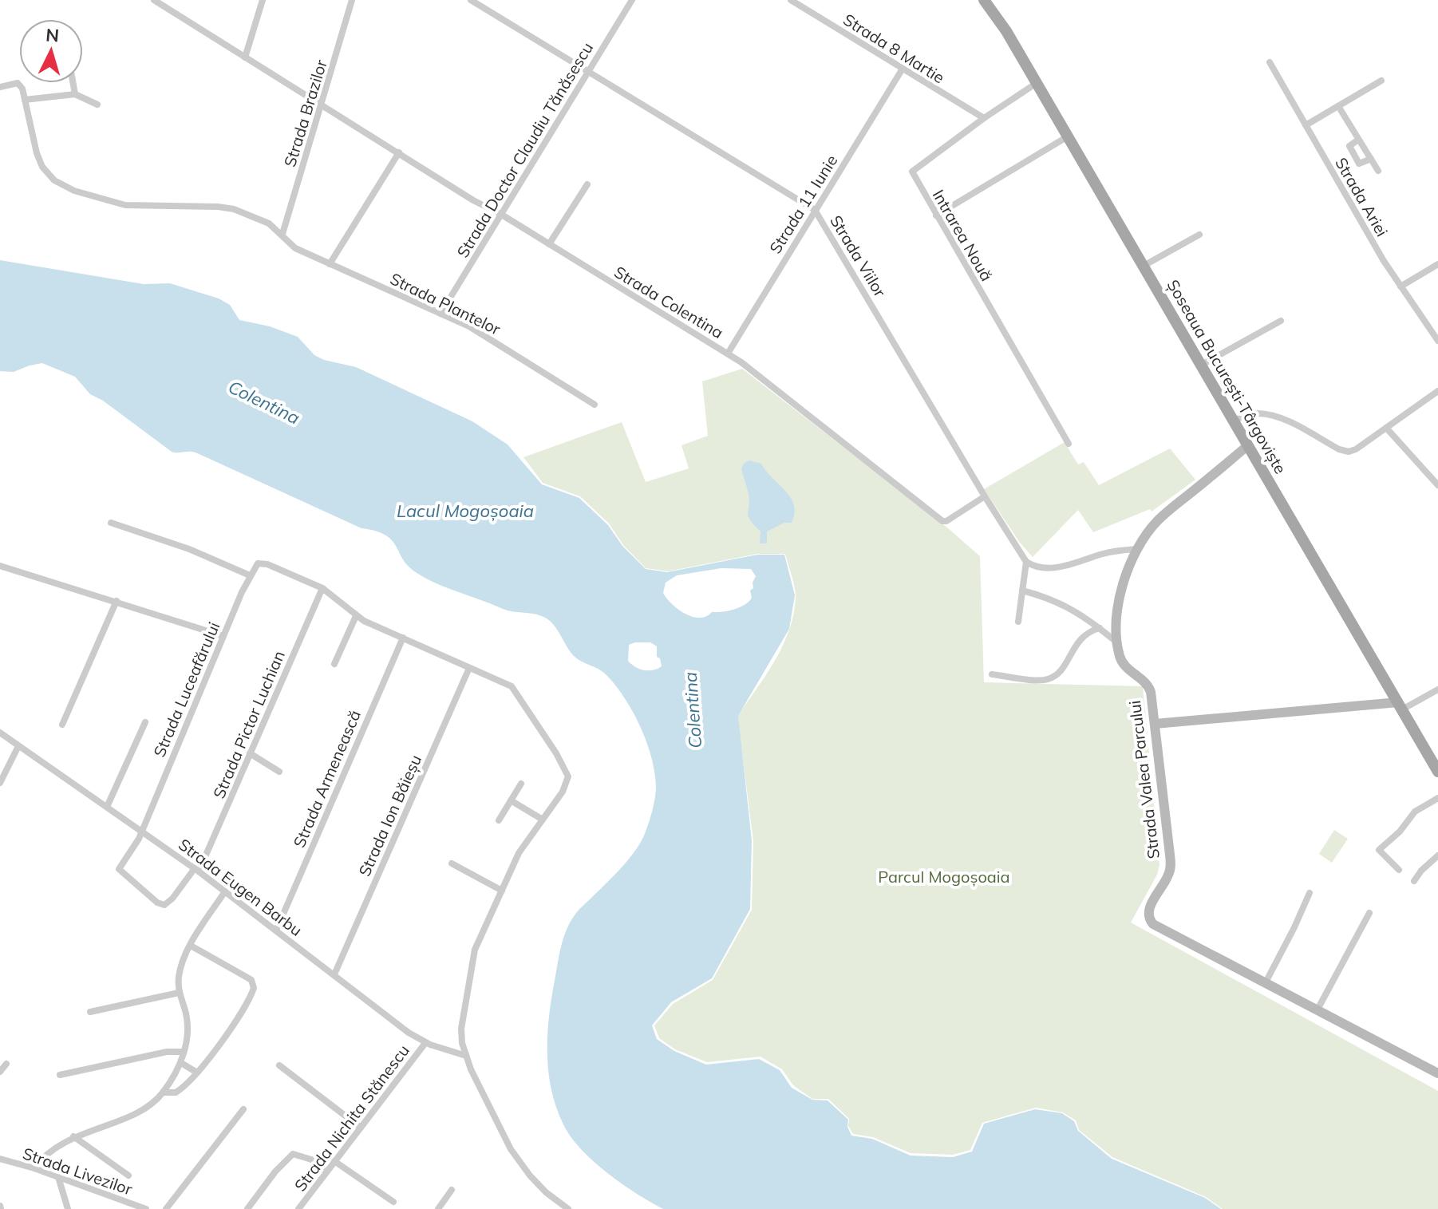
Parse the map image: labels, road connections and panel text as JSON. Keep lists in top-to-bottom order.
{
  "streets": {
    "main road": ["Șoseaua București-Târgoviște"],
    "street": [
      "Strada 8 Martie",
      "Strada Brazilor",
      "Strada Doctor Claudiu Tănăsescu",
      "Strada Ariei",
      "Strada 11 Iunie",
      "Intrarea Nouă",
      "Strada Viilor",
      "Strada Colentina",
      "Strada Plantelor",
      "Strada Luceafărului",
      "Strada Pictor Luchian",
      "Strada Armenească",
      "Strada Valea Parcului",
      "Strada Ion Băieșu",
      "Strada Eugen Barbu",
      "Strada Nichita Stănescu",
      "Strada Livezilor"
    ]
  },
  "crossings": [
    ["Strada 8 Martie", "Strada 11 Iunie"],
    ["Strada 8 Martie", "Intrarea Nouă"],
    ["Strada Brazilor", "Strada Colentina"],
    ["Strada Brazilor", "Strada Plantelor"],
    ["Strada Doctor Claudiu Tănăsescu", "Strada Viilor"],
    ["Strada Doctor Claudiu Tănăsescu", "Strada Colentina"],
    ["Strada Doctor Claudiu Tănăsescu", "Strada Plantelor"],
    ["Strada 11 Iunie", "Strada Viilor"],
    ["Strada 11 Iunie", "Strada Colentina"],
    ["Intrarea Nouă", "Șoseaua București-Târgoviște"],
    ["Strada Viilor", "Strada Colentina"],
    ["Șoseaua București-Târgoviște", "Strada Valea Parcului"],
    ["Strada Luceafărului", "Strada Pictor Luchian"],
    ["Strada Luceafărului", "Strada Eugen Barbu"],
    ["Strada Pictor Luchian", "Strada Eugen Barbu"],
    ["Strada Armenească", "Strada Eugen Barbu"],
    ["Strada Ion Băieșu", "Strada Eugen Barbu"],
    ["Strada Eugen Barbu", "Strada Nichita Stănescu"]
  ],
  "water": ["Colentina", "Lacul Mogoșoaia"],
  "parks": ["Parcul Mogoșoaia"],
  "north": "top"
}
